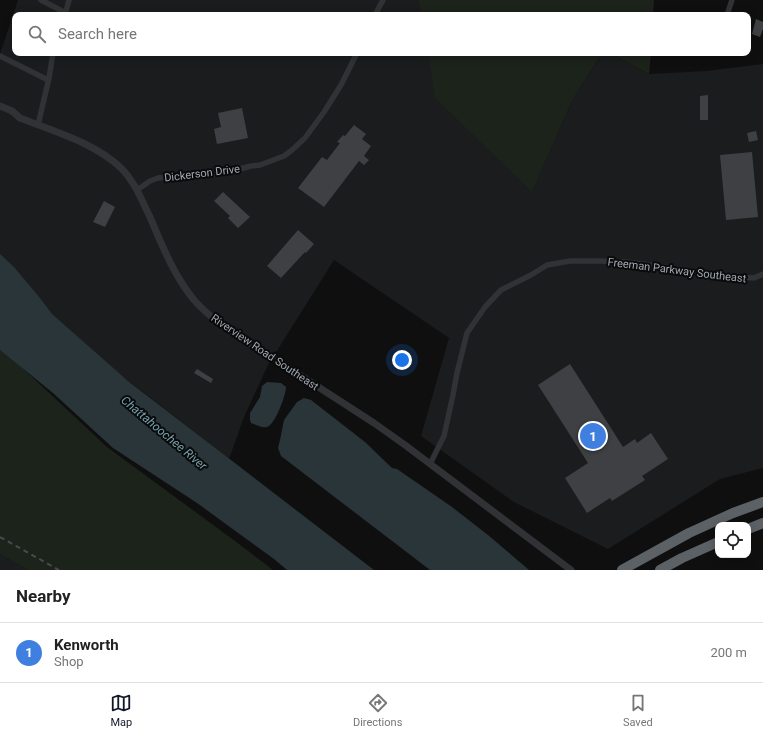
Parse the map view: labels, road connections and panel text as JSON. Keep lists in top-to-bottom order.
{
  "streets": {
    "street": ["Dickerson Drive", "Freeman Parkway Southeast", "Riverview Road Southeast"]
  },
  "crossings": [
    ["Dickerson Drive", "Riverview Road Southeast"],
    ["Freeman Parkway Southeast", "Riverview Road Southeast"]
  ],
  "water": ["Chattahoochee River"],
  "page": {
    "search": "Search here",
    "pins": "1",
    "heading": "Nearby",
    "list": [
      {
        "mark": "1",
        "name": "Kenworth",
        "note": "Shop",
        "value": "200 m"
      }
    ],
    "nav": ["Map", "Directions", "Saved"]
  }
}
